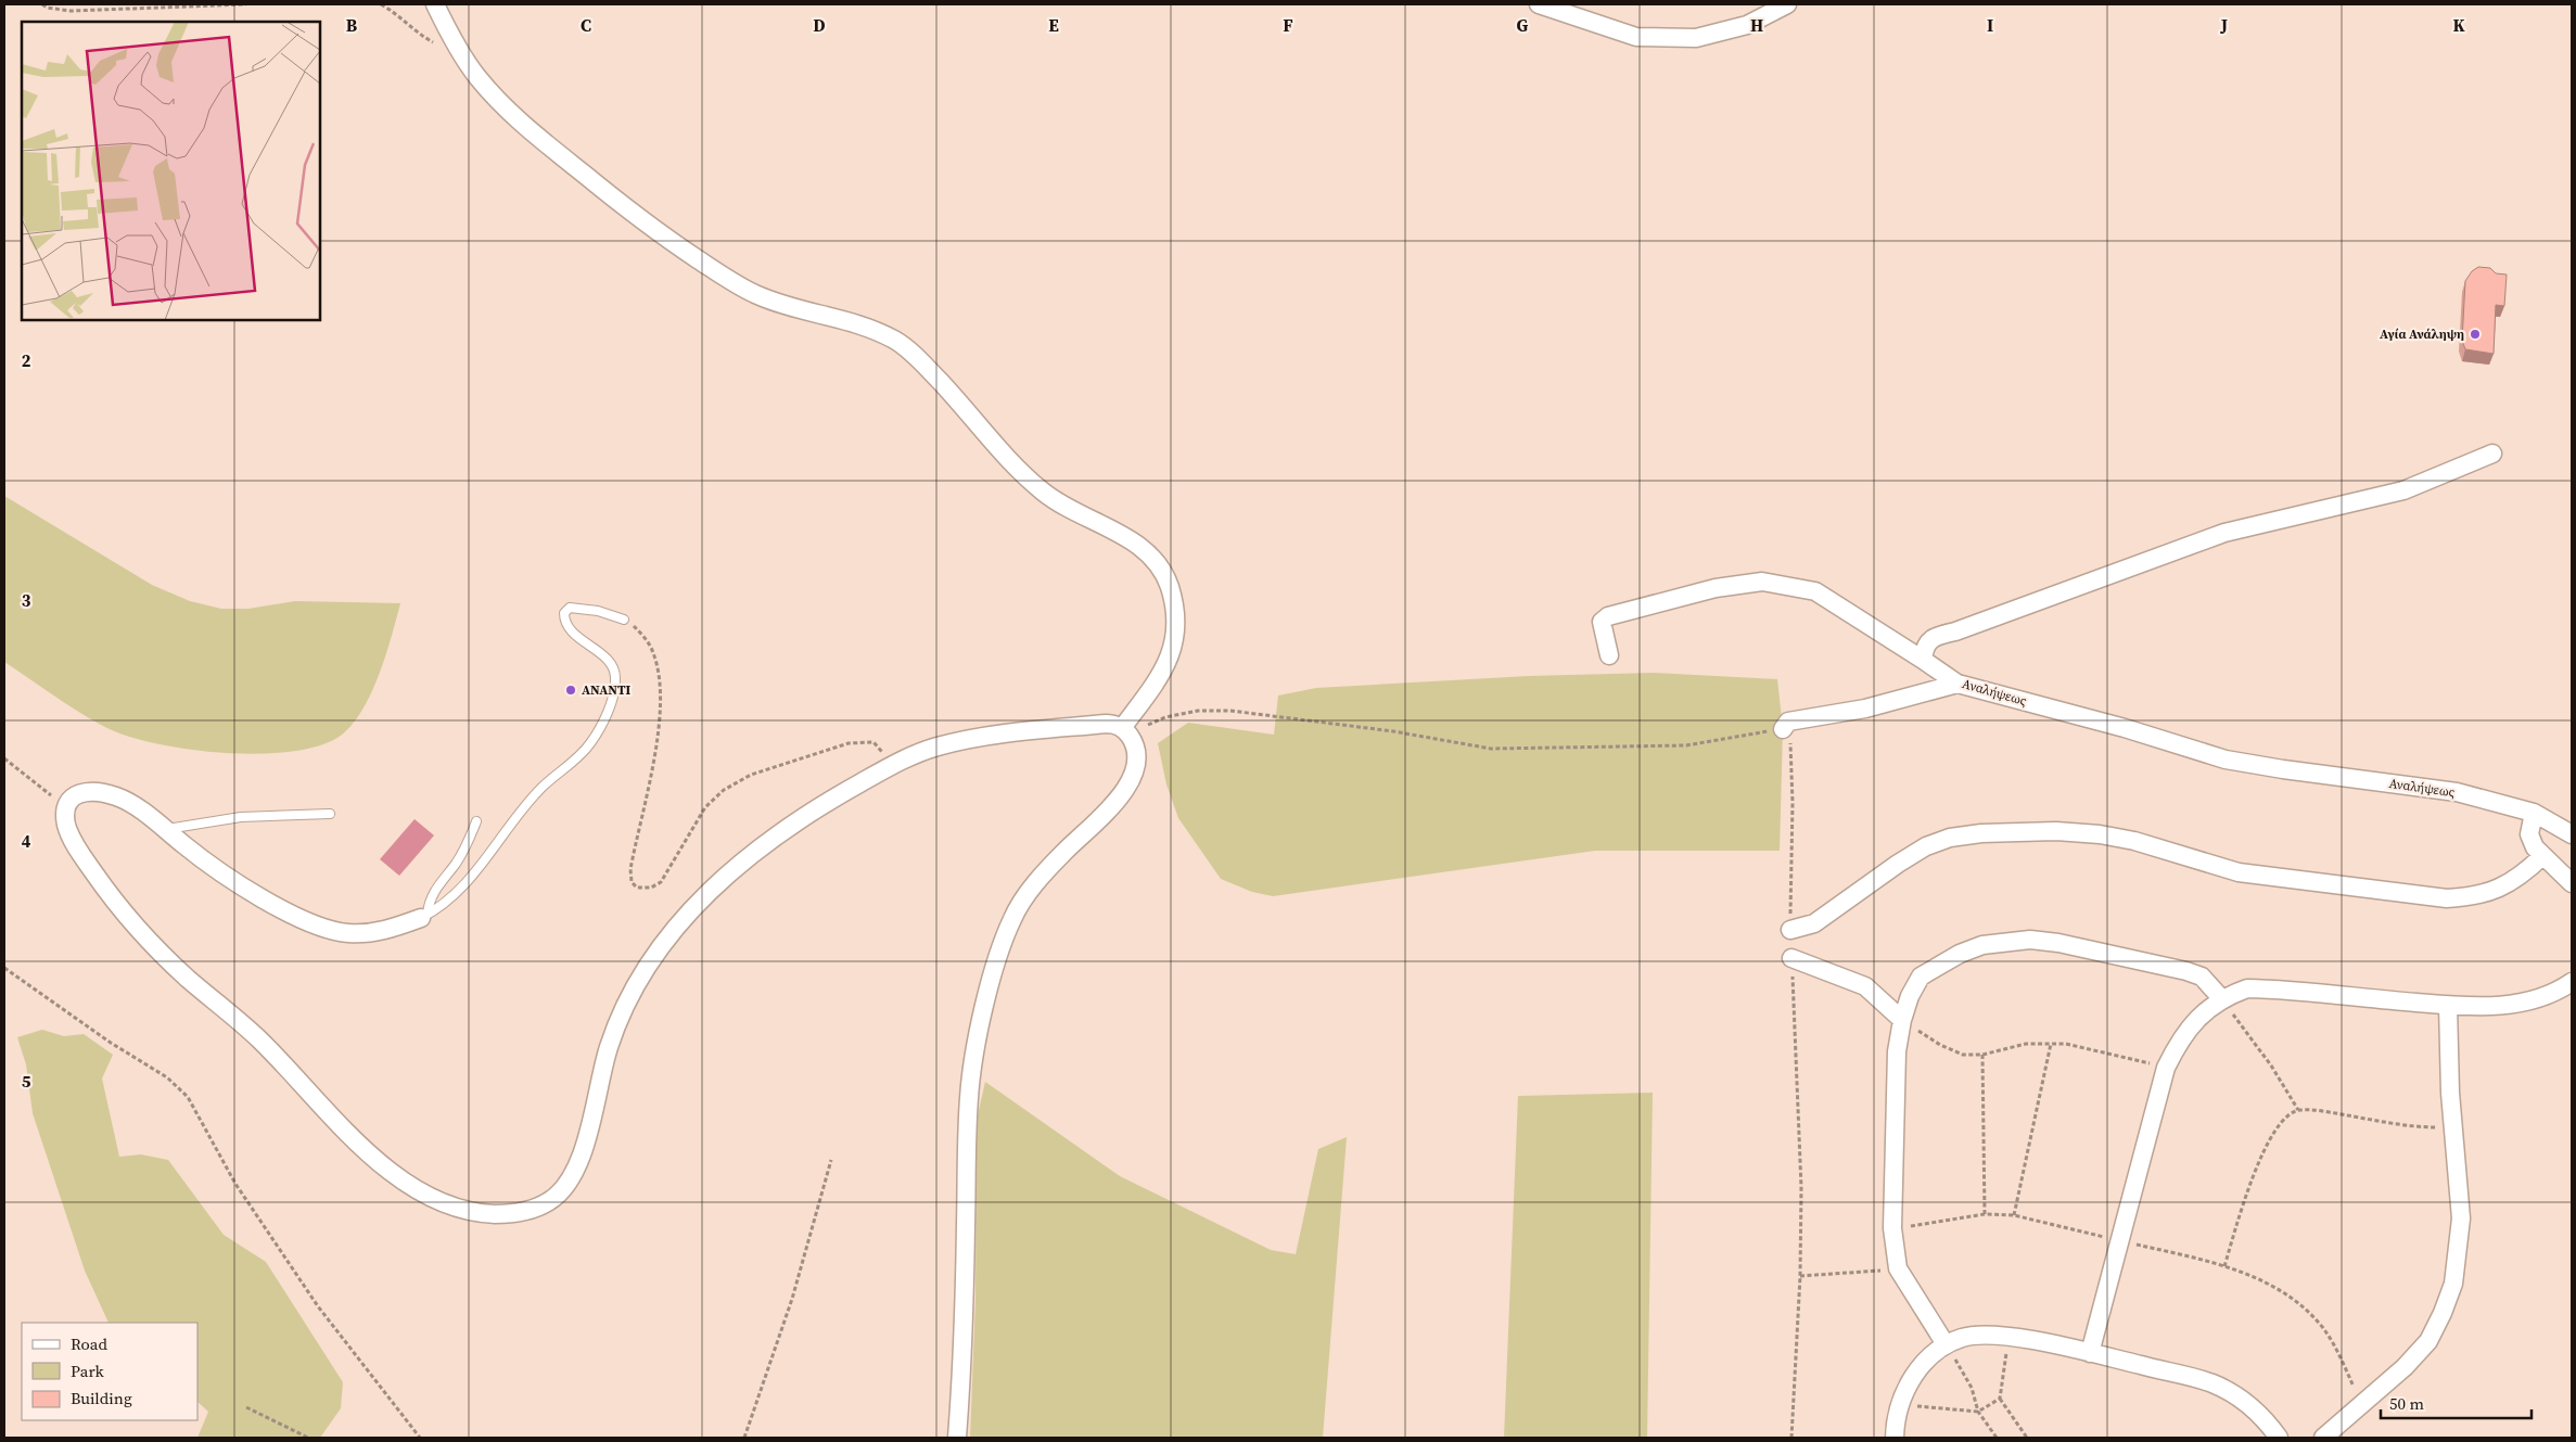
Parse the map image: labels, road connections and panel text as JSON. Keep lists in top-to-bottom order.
{
  "streets": {
    "street": ["Αναλήψεως"]
  },
  "places": ["Αγία Ανάληψη", "ΑΝΑΝΤΙ"],
  "legend": ["Road", "Park", "Building"],
  "scale_bar": "50 m",
  "grid": {
    "columns": [
      "B",
      "C",
      "D",
      "E",
      "F",
      "G",
      "H",
      "I",
      "J",
      "K"
    ],
    "rows": [
      "2",
      "3",
      "4",
      "5"
    ]
  }
}
